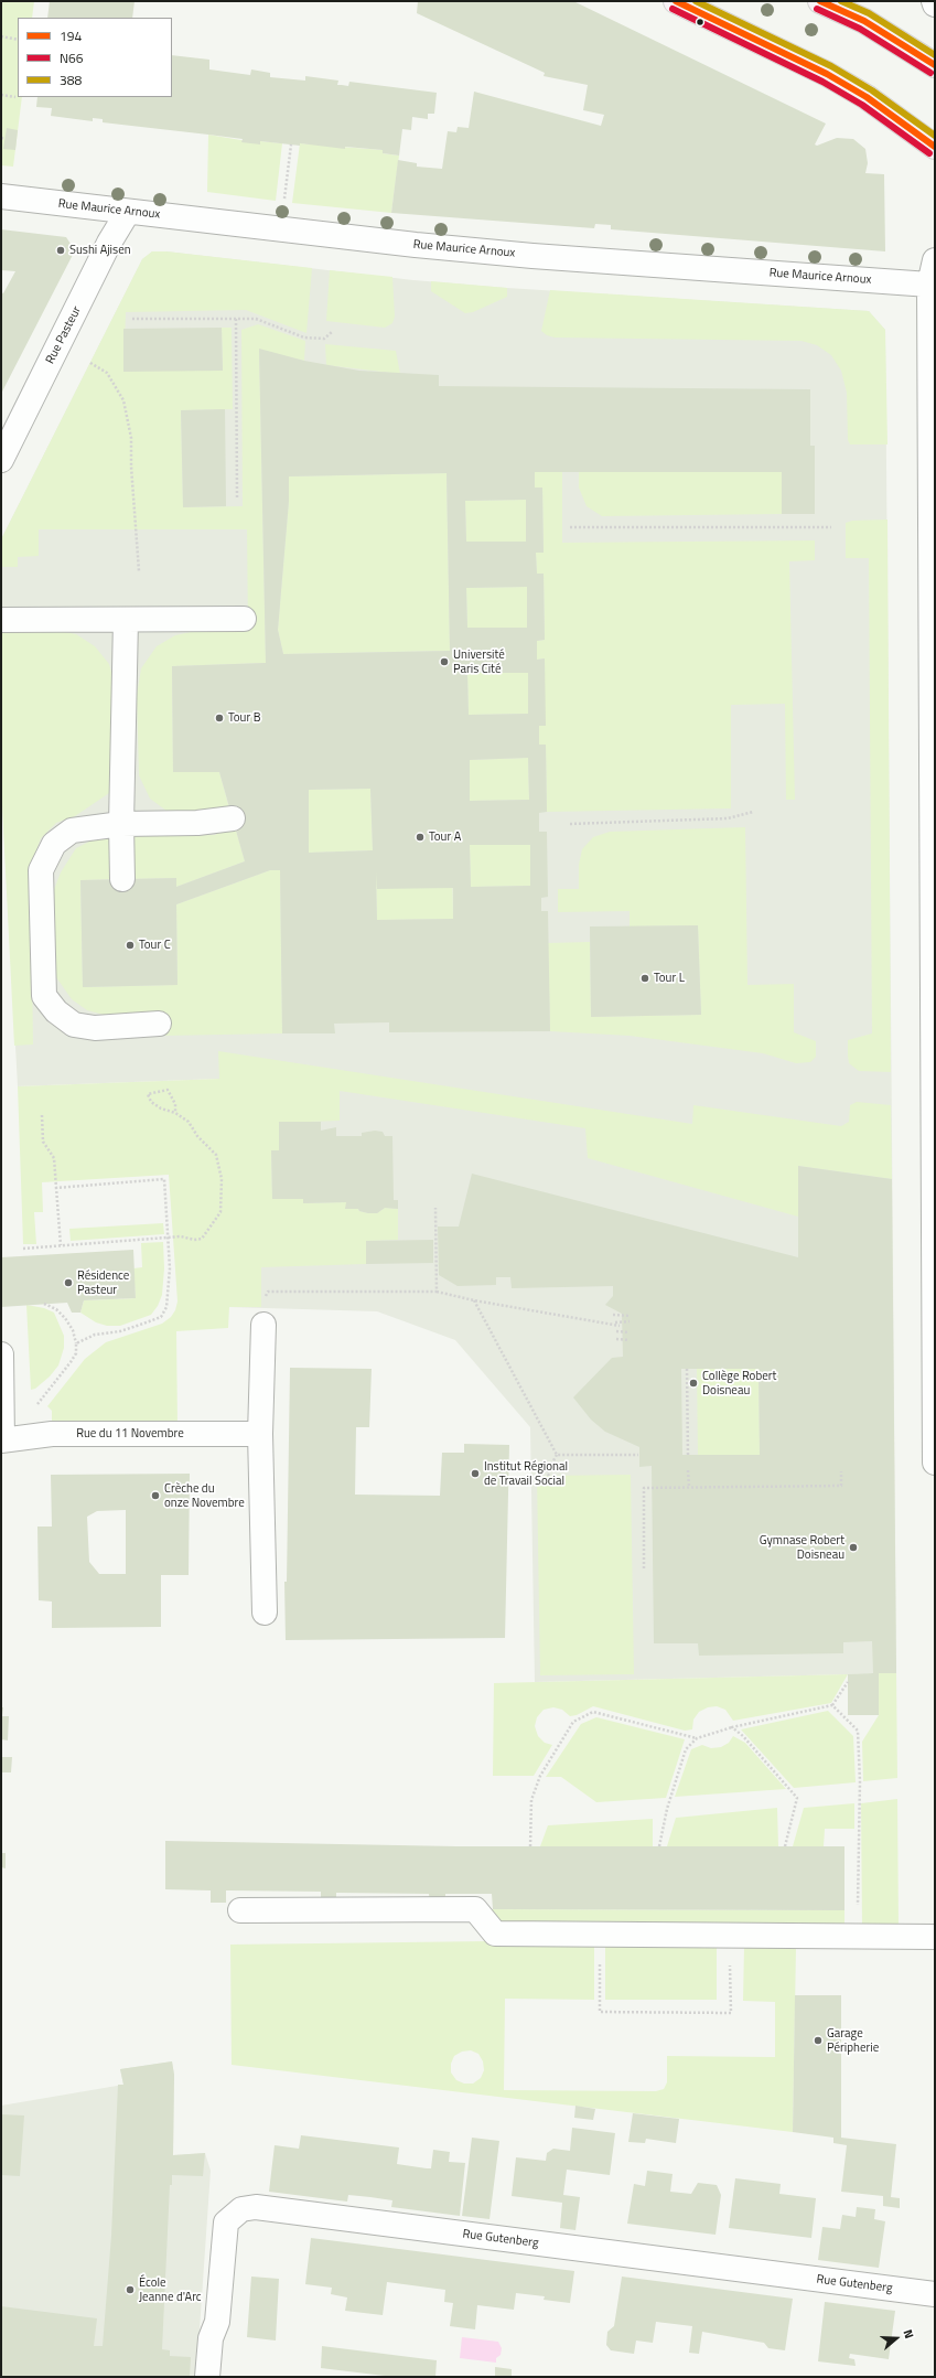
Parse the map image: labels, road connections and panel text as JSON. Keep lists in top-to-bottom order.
{
  "streets": {
    "street": [
      "Rue Maurice Arnoux",
      "Rue Pasteur",
      "Rue du 11 Novembre",
      "Rue Gutenberg"
    ]
  },
  "crossings": [
    ["Rue Maurice Arnoux", "Rue Pasteur"]
  ],
  "places": [
    "Sushi Ajisen",
    "Université Paris Cité",
    "Tour B",
    "Tour A",
    "Tour C",
    "Tour L",
    "Résidence Pasteur",
    "Collège Robert Doisneau",
    "Institut Régional de Travail Social",
    "Crèche du onze Novembre",
    "Gymnase Robert Doisneau",
    "Garage Péripherie",
    "École Jeanne d'Arc"
  ],
  "lines": ["transit line 194", "transit line 388", "transit line N66"],
  "legend": ["194", "N66", "388"],
  "north": "right"
}
